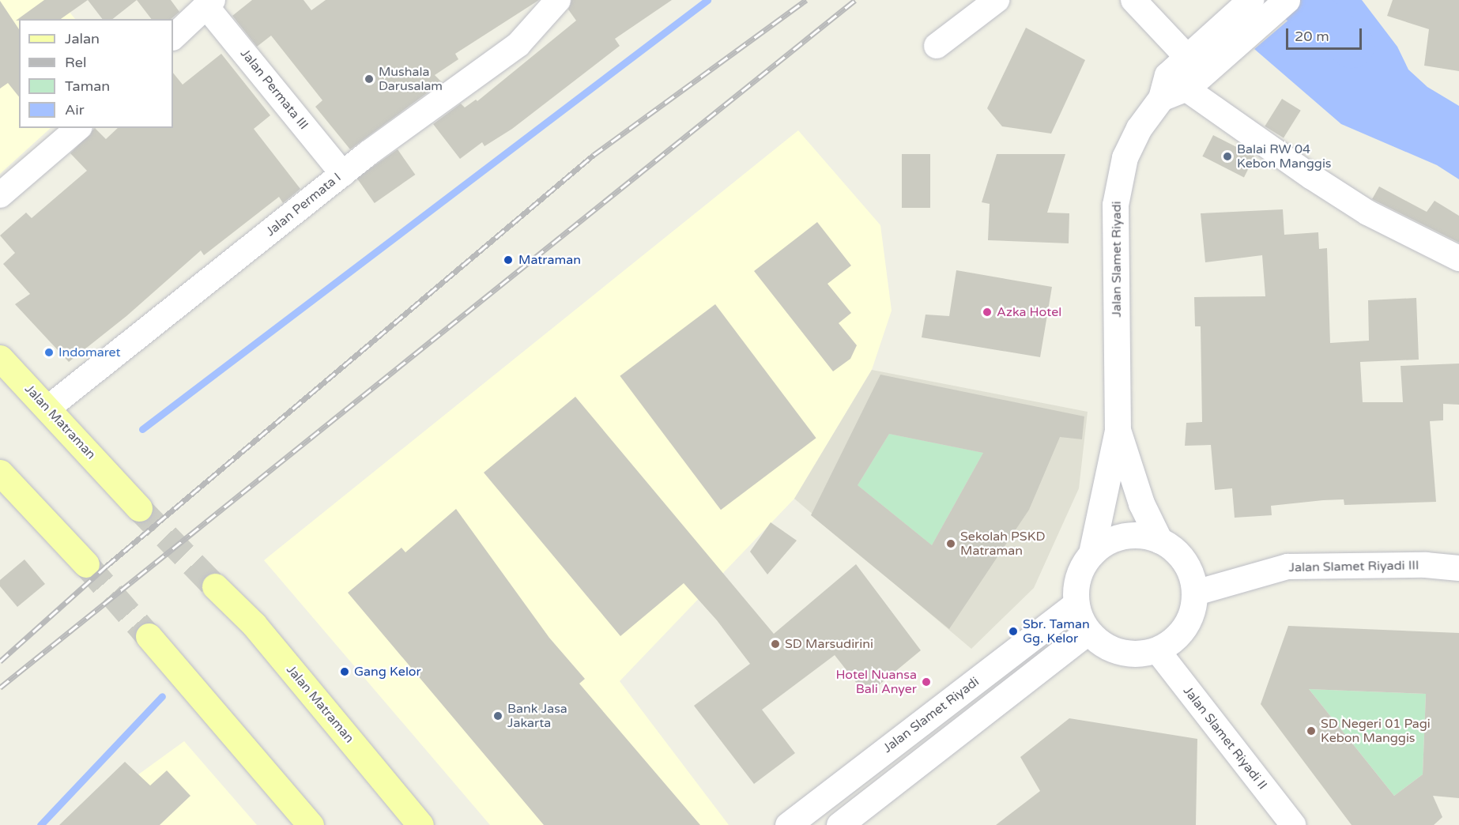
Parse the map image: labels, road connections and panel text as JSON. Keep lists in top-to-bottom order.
{
  "streets": {
    "main road": ["Jalan Matraman"],
    "street": [
      "Jalan Permata III",
      "Jalan Permata I",
      "Jalan Slamet Riyadi",
      "Jalan Slamet Riyadi III",
      "Jalan Slamet Riyadi II"
    ]
  },
  "crossings": [
    ["Jalan Permata III", "Jalan Permata I"],
    ["Jalan Permata I", "Jalan Matraman"],
    ["Jalan Slamet Riyadi", "Jalan Slamet Riyadi III"],
    ["Jalan Slamet Riyadi", "Jalan Slamet Riyadi II"],
    ["Jalan Slamet Riyadi III", "Jalan Slamet Riyadi II"]
  ],
  "places": [
    "Mushala Darusalam",
    "Balai RW 04 Kebon Manggis",
    "Matraman",
    "Azka Hotel",
    "Indomaret",
    "Sekolah PSKD Matraman",
    "Sbr. Taman Gg. Kelor",
    "SD Marsudirini",
    "Gang Kelor",
    "Hotel Nuansa Bali Anyer",
    "Bank Jasa Jakarta",
    "SD Negeri 01 Pagi Kebon Manggis"
  ],
  "legend": [
    "Jalan",
    "Rel",
    "Taman",
    "Air"
  ],
  "scale_bar": "20 m"
}
